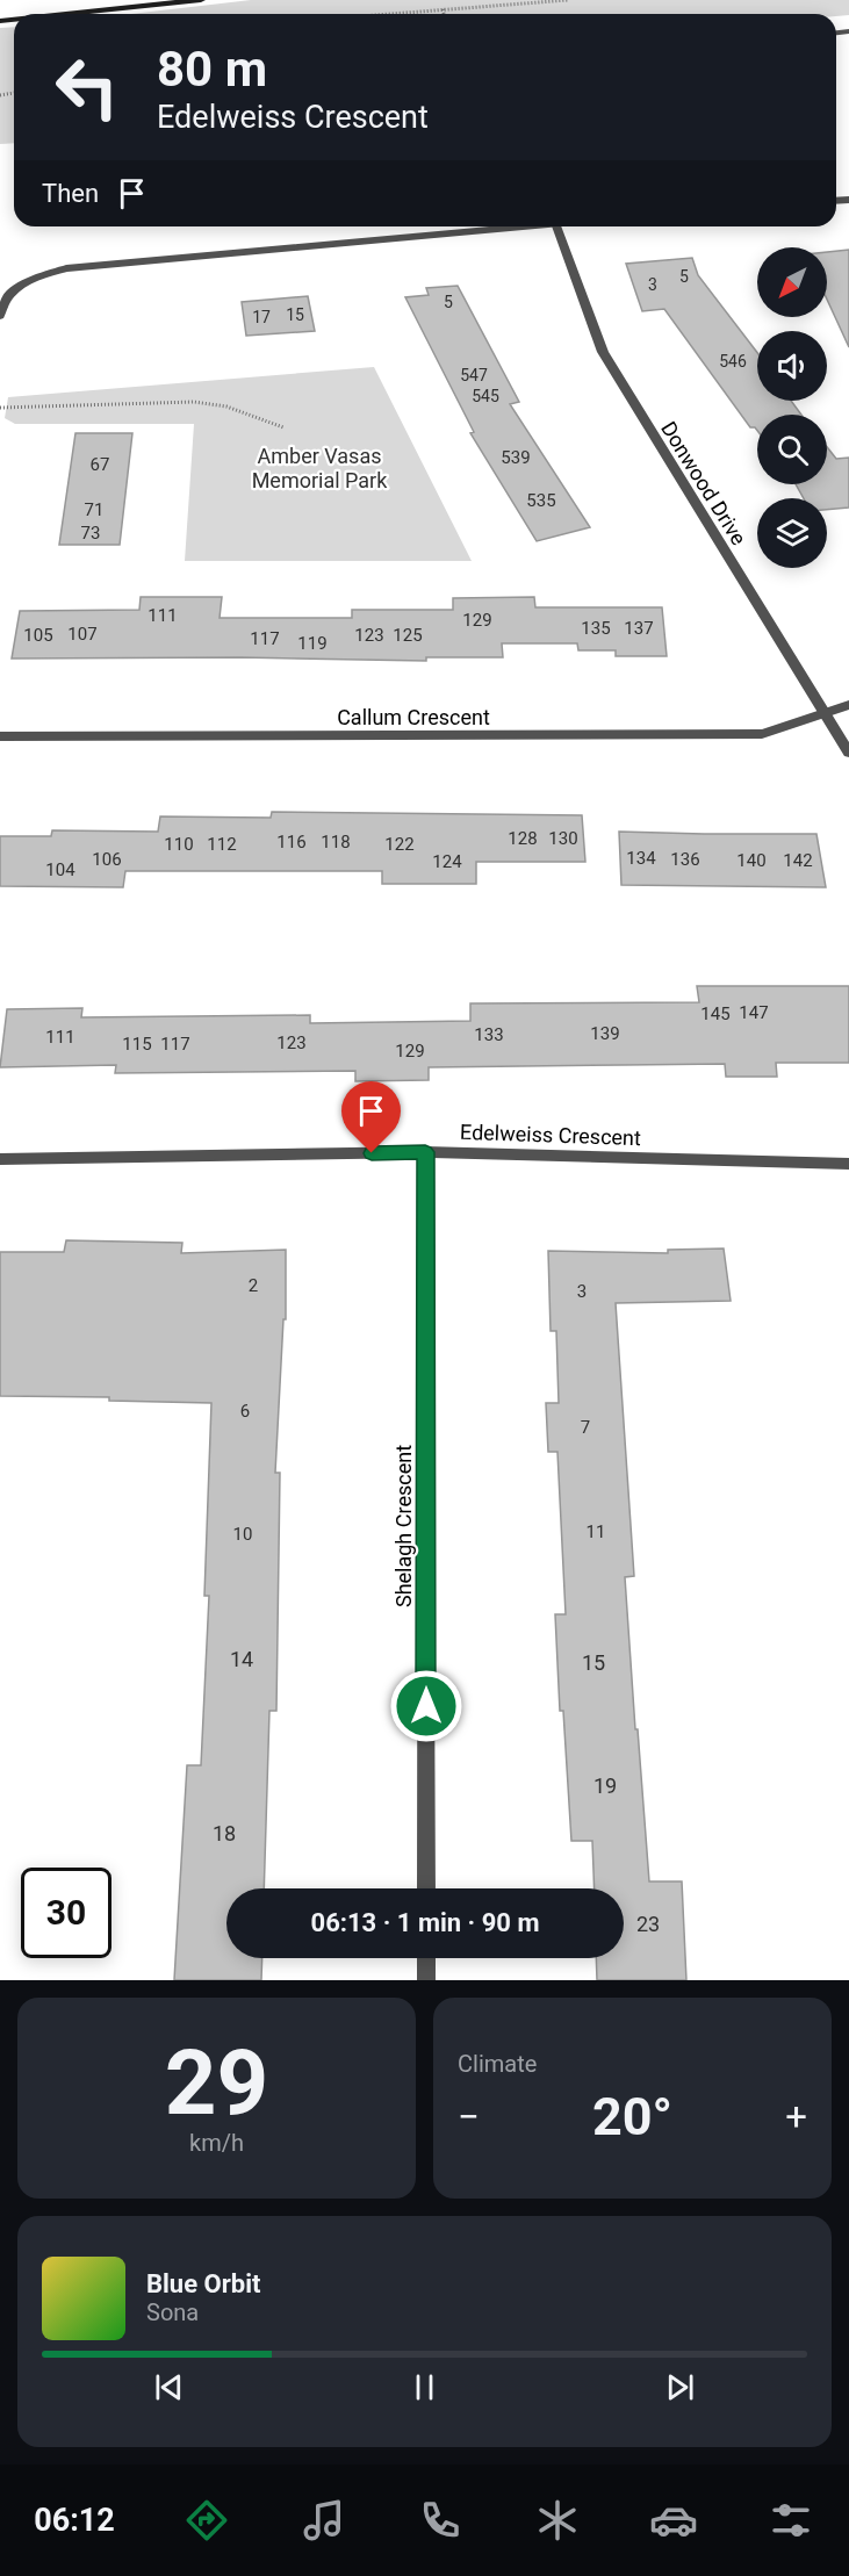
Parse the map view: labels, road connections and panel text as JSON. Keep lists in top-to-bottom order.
{
  "streets": {
    "street": [
      "Donwood Drive",
      "Callum Crescent",
      "Edelweiss Crescent",
      "Shelagh Crescent"
    ]
  },
  "crossings": [
    ["Donwood Drive", "Callum Crescent"],
    ["Edelweiss Crescent", "Shelagh Crescent"]
  ],
  "parks": ["Amber Vasas Memorial Park"],
  "house_numbers": [
    "5",
    "3",
    "5",
    "15",
    "17",
    "546",
    "547",
    "545",
    "539",
    "67",
    "535",
    "71",
    "73",
    "111",
    "129",
    "135",
    "137",
    "107",
    "105",
    "123",
    "125",
    "117",
    "119",
    "128",
    "130",
    "116",
    "118",
    "110",
    "112",
    "122",
    "134",
    "106",
    "136",
    "140",
    "142",
    "124",
    "104",
    "147",
    "145",
    "139",
    "133",
    "111",
    "123",
    "115",
    "117",
    "129",
    "2",
    "3",
    "6",
    "7",
    "11",
    "10",
    "14",
    "15",
    "19",
    "18",
    "23"
  ],
  "north": "bottom left",
  "page": {
    "turn": ["80 m", "Edelweiss Crescent"],
    "then": "Then",
    "limit": "30",
    "trip": "06:13 · 1 min · 90 m",
    "tile": [
      ["29", "km/h"],
      "Climate"
    ],
    "heat": ["−", "20°", "+"],
    "song": ["Blue Orbit", "Sona"],
    "tabs": "06:12"
  }
}
